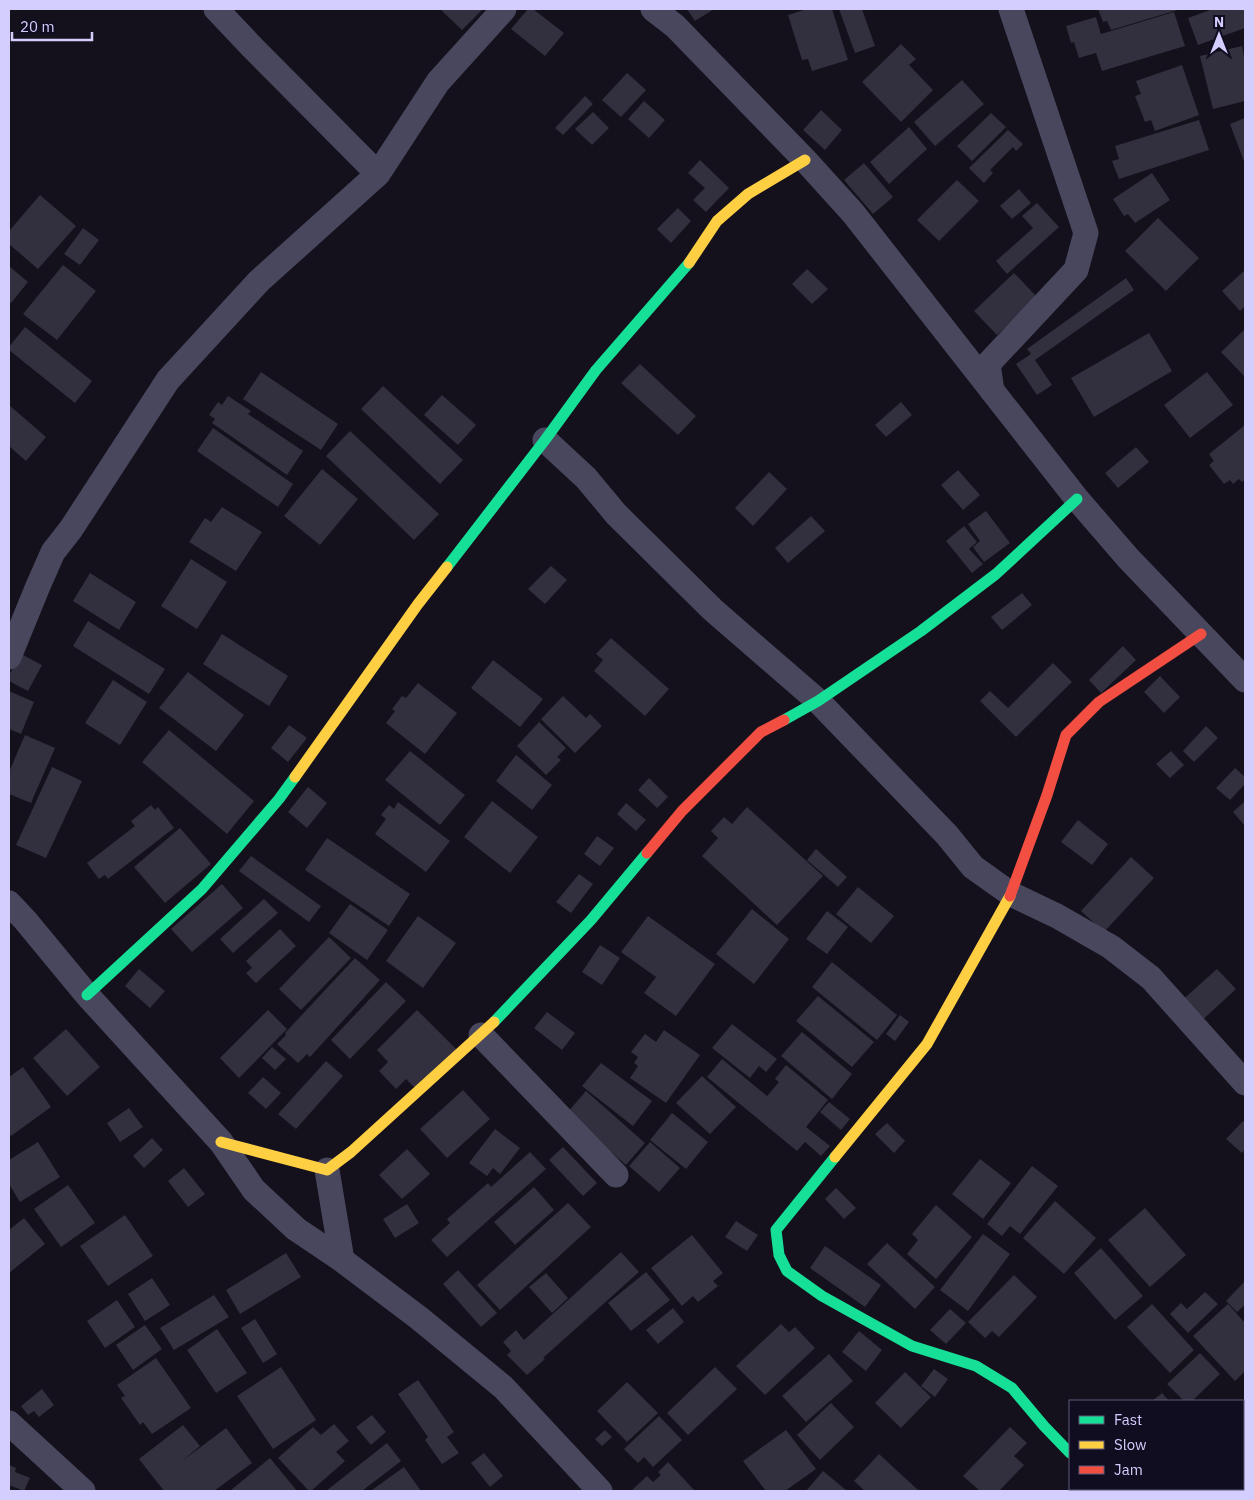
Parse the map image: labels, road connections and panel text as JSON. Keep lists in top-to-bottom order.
{
  "legend": ["Fast", "Slow", "Jam"],
  "scale_bar": "20 m",
  "north": "top"
}
